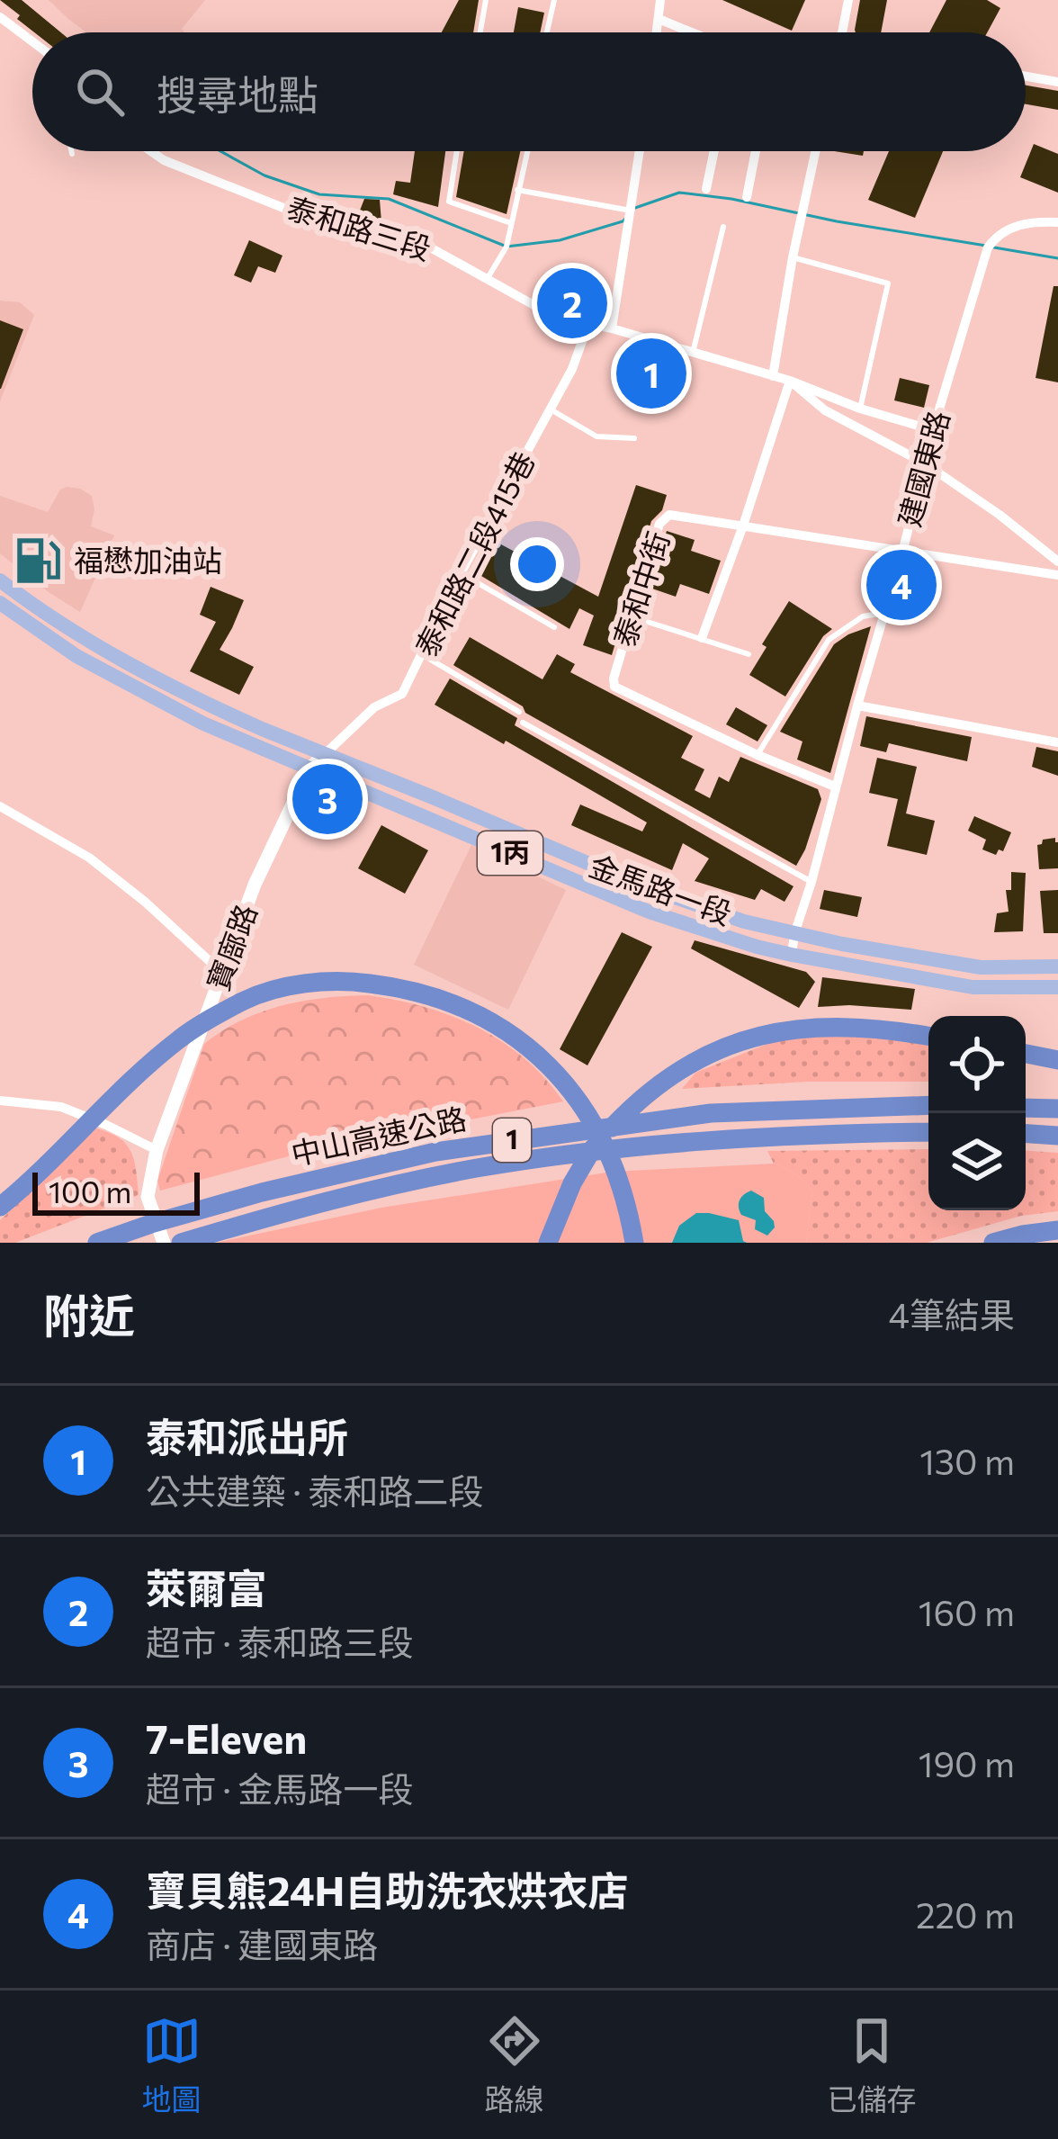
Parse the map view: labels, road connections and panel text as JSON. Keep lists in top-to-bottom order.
{
  "streets": {
    "highway": ["中山高速公路", "1"],
    "main road": ["1丙", "金馬路一段"],
    "street": [
      "泰和路三段",
      "建國東路",
      "泰和路二段415巷",
      "泰和中街",
      "寶廍路"
    ]
  },
  "crossings": [
    ["泰和路三段", "建國東路"],
    ["泰和路三段", "泰和路二段415巷"],
    ["建國東路", "泰和中街"],
    ["建國東路", "金馬路一段"],
    ["泰和路二段415巷", "金馬路一段"],
    ["泰和路二段415巷", "寶廍路"],
    ["金馬路一段", "寶廍路"]
  ],
  "places": {
    "fuel station": ["福懋加油站"]
  },
  "scale_bar": "100 m",
  "page": {
    "search": "搜尋地點",
    "pins": [
      "2",
      "1",
      "4",
      "3"
    ],
    "scale": "100 m",
    "heading": ["附近", "4筆結果"],
    "list": [
      {
        "mark": "1",
        "name": "泰和派出所",
        "note": "公共建築 · 泰和路二段",
        "value": "130 m"
      },
      {
        "mark": "2",
        "name": "萊爾富",
        "note": "超市 · 泰和路三段",
        "value": "160 m"
      },
      {
        "mark": "3",
        "name": "7-Eleven",
        "note": "超市 · 金馬路一段",
        "value": "190 m"
      },
      {
        "mark": "4",
        "name": "寶貝熊24H自助洗衣烘衣店",
        "note": "商店 · 建國東路",
        "value": "220 m"
      }
    ],
    "nav": ["地圖", "路線", "已儲存"]
  }
}
